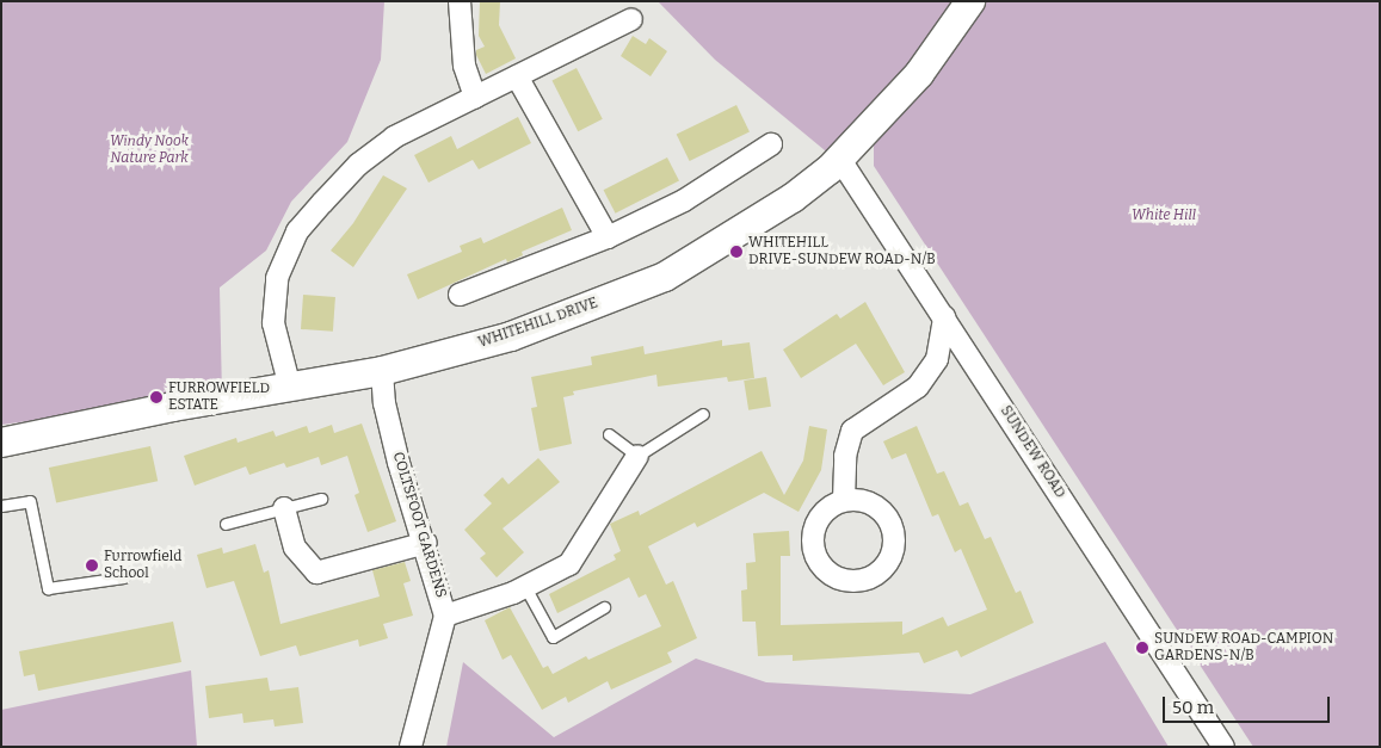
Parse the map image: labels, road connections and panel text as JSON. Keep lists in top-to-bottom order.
{
  "streets": {
    "street": ["WHITEHILL DRIVE", "SUNDEW ROAD", "COLTSFOOT GARDENS"]
  },
  "crossings": [
    ["WHITEHILL DRIVE", "SUNDEW ROAD"],
    ["WHITEHILL DRIVE", "COLTSFOOT GARDENS"]
  ],
  "parks": ["Windy Nook Nature Park", "White Hill"],
  "places": [
    "WHITEHILL DRIVE-SUNDEW ROAD-N/B",
    "FURROWFIELD ESTATE",
    "Furrowfield School",
    "SUNDEW ROAD-CAMPION GARDENS-N/B"
  ],
  "scale_bar": "50 m"
}
